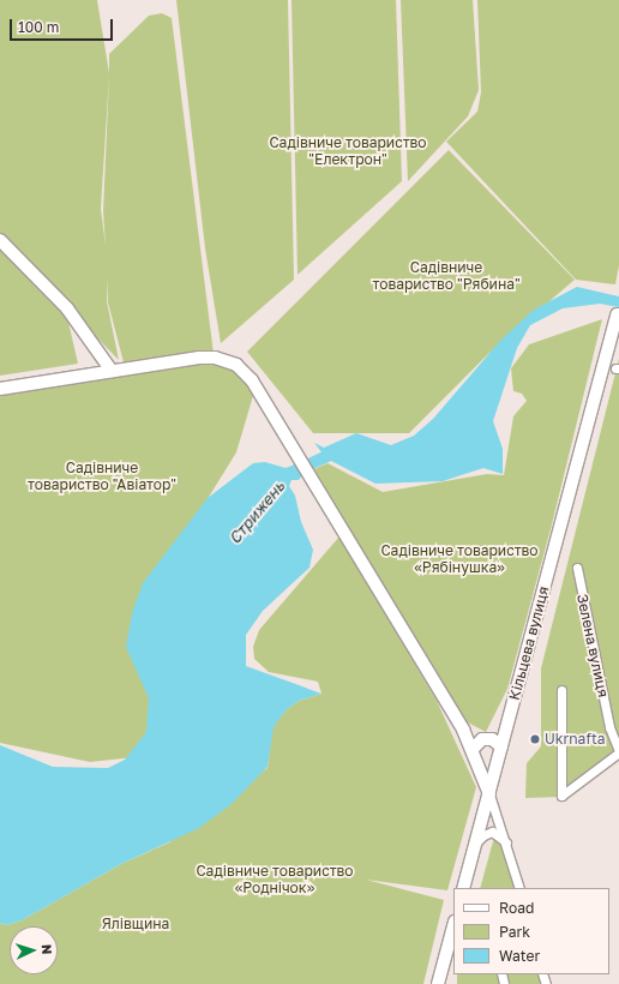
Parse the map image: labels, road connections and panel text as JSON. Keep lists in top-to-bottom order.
{
  "streets": {
    "street": ["Кільцева вулиця", "Зелена вулиця"]
  },
  "water": ["Стрижень"],
  "parks": [
    "Садівниче товариство \"Електрон\"",
    "Садівниче товариство \"Рябина\"",
    "Садівниче товариство \"Авіатор\"",
    "Садівниче товариство «Рябінушка»",
    "Садівниче товариство «Роднічок»",
    "Ялівщина"
  ],
  "places": ["Ukrnafta"],
  "legend": ["Road", "Park", "Water"],
  "scale_bar": "100 m",
  "north": "right"
}
